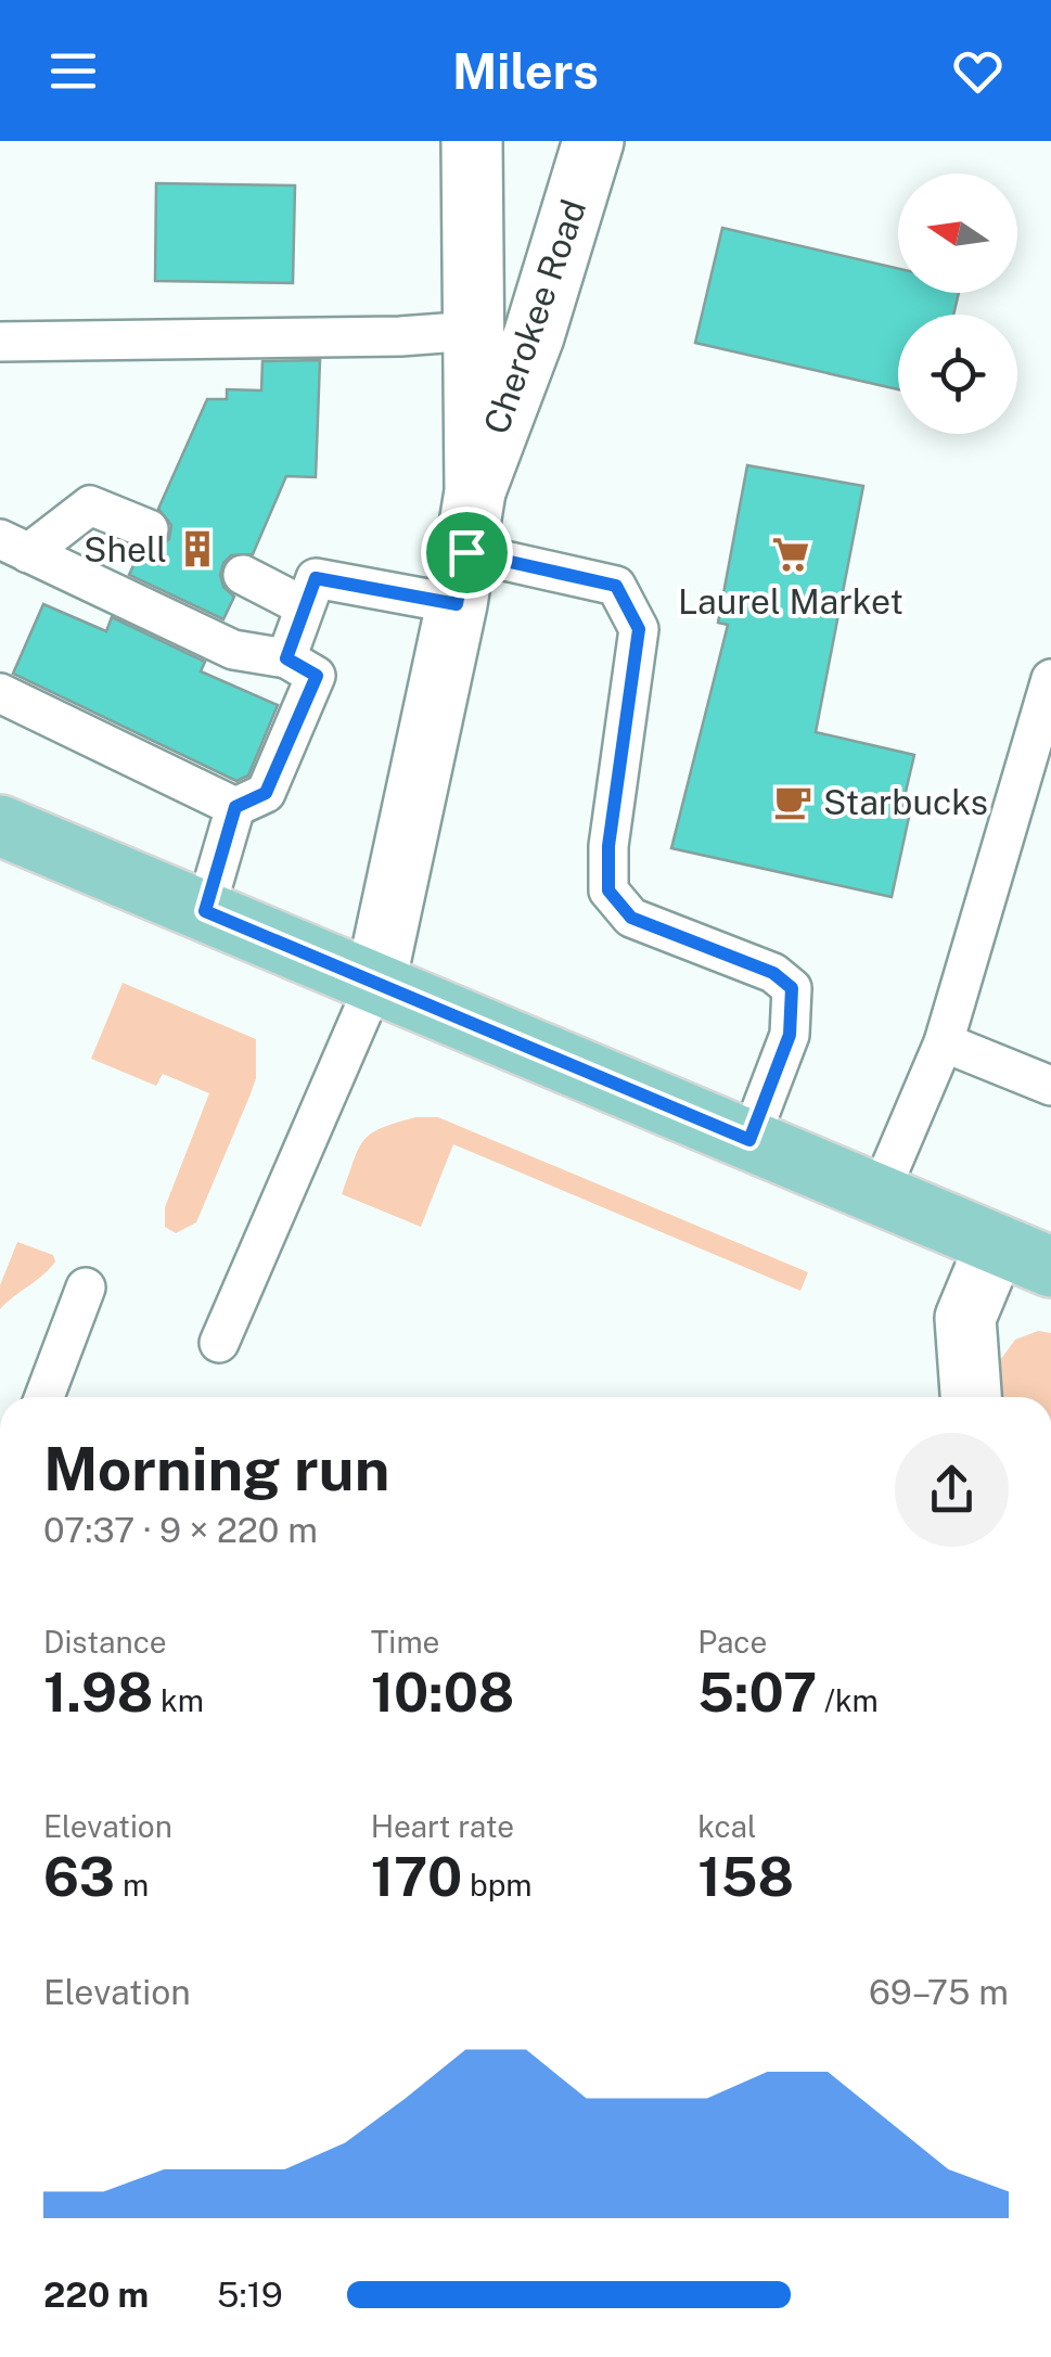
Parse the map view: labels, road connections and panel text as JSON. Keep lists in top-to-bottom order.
{
  "streets": {
    "street": ["Cherokee Road"]
  },
  "places": {
    "building": ["Shell"],
    "supermarket": ["Laurel Market"],
    "cafe": ["Starbucks"]
  },
  "north": "left",
  "page": {
    "header": "Milers",
    "heading": ["Morning run", "07:37 · 9 × 220 m"],
    "stats": [
      ["Distance", "1.98 km"],
      ["Time", "10:08"],
      ["Pace", "5:07 /km"],
      ["Elevation", "63 m"],
      ["Heart rate", "170 bpm"],
      ["kcal", "158"]
    ],
    "chart": ["Elevation", "69–75 m"],
    "list": [
      {
        "name": "220 m",
        "note": "5:19"
      }
    ]
  }
}
